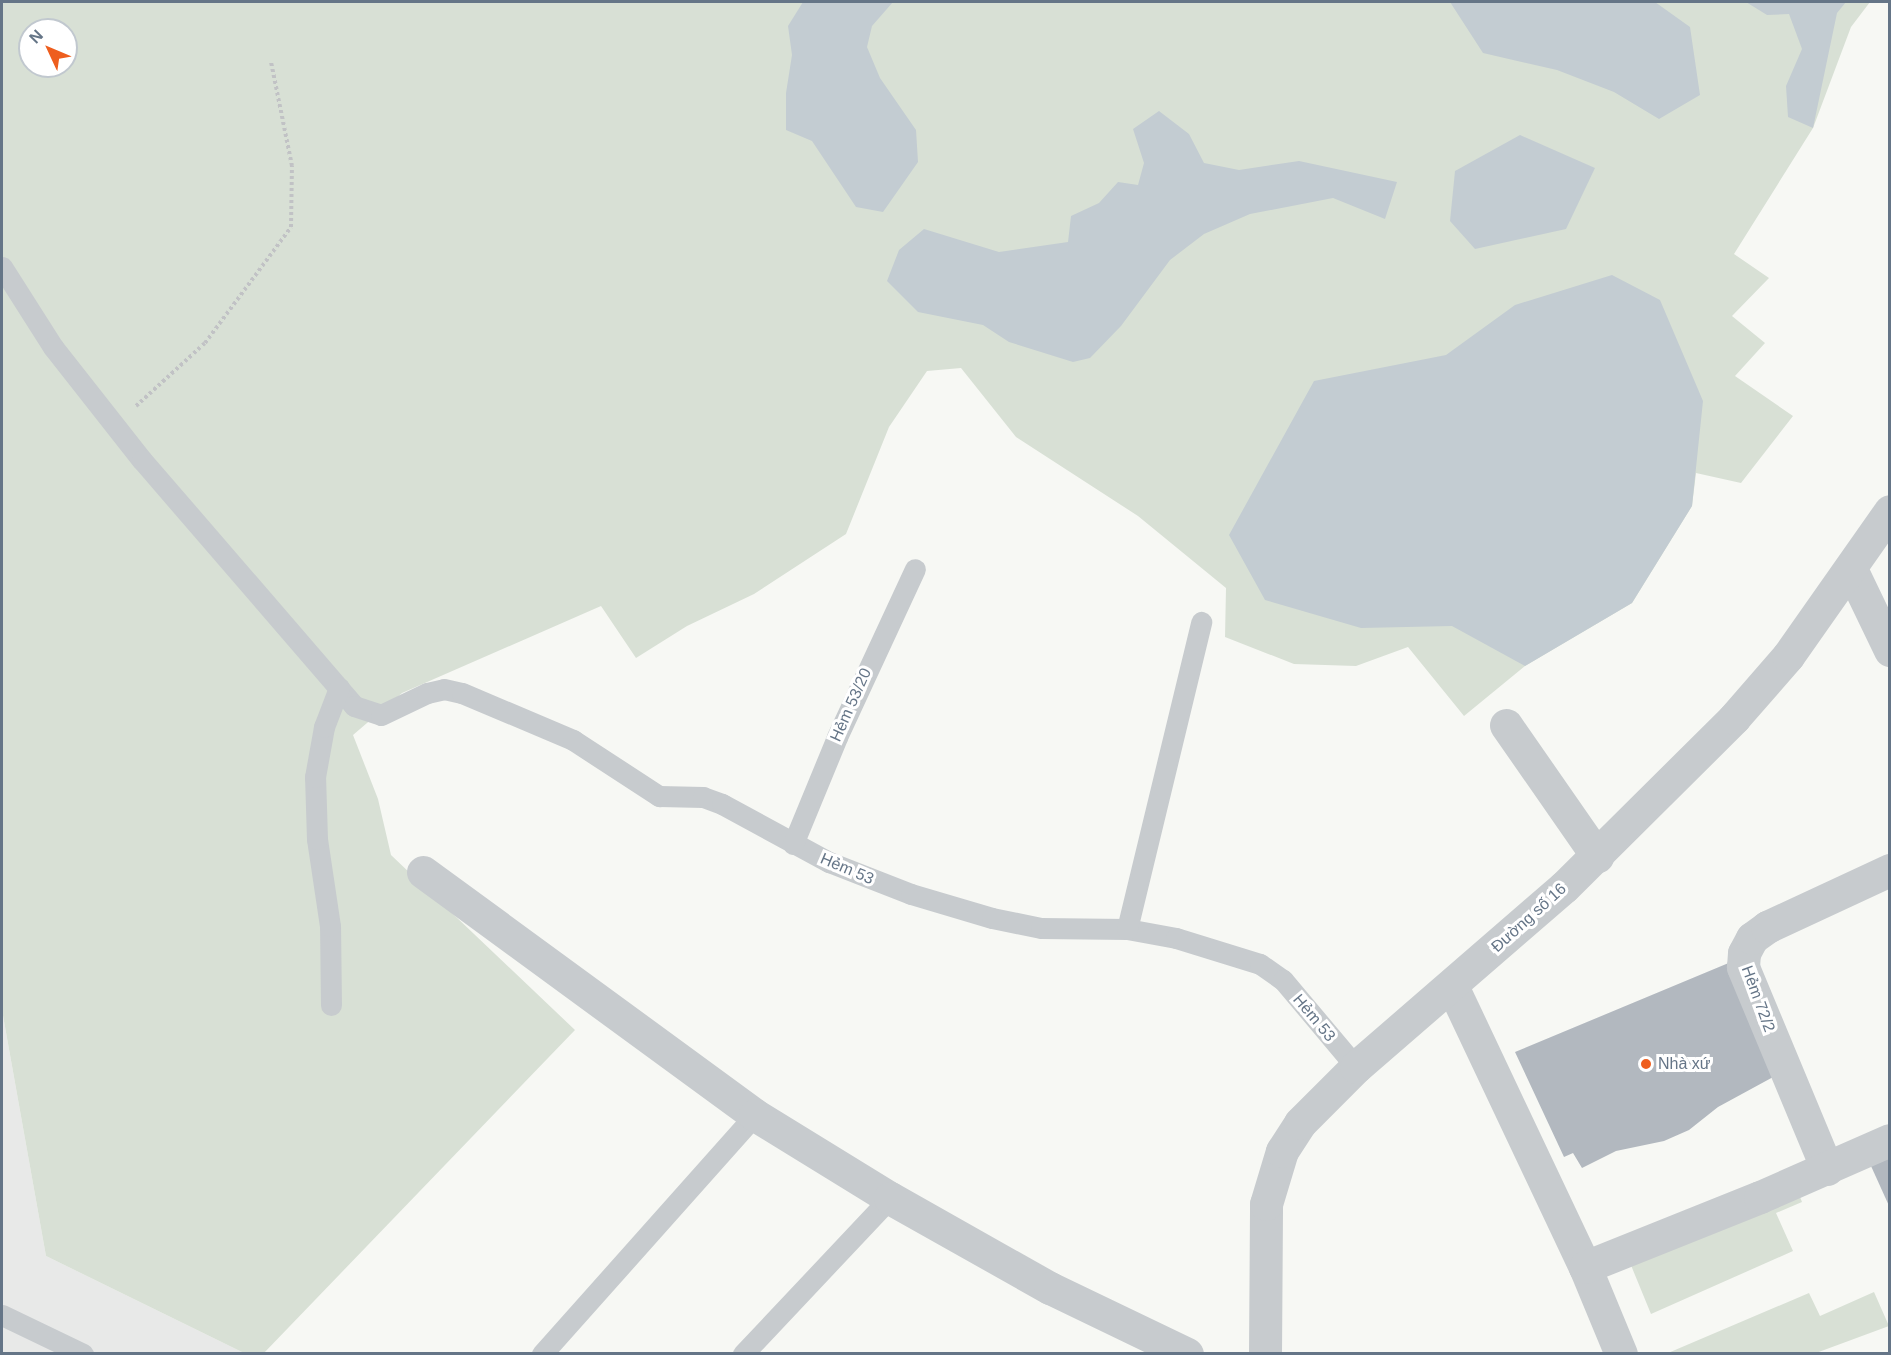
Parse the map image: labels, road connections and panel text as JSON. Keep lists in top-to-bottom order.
{
  "streets": {
    "street": ["Đường số 16", "Hẻm 72/2"],
    "lane": ["Hẻm 53/20", "Hẻm 53"]
  },
  "crossings": [
    ["Hẻm 53/20", "Hẻm 53"],
    ["Hẻm 53", "Đường số 16"]
  ],
  "places": ["Nhà xứ"],
  "north": "top left"
}
